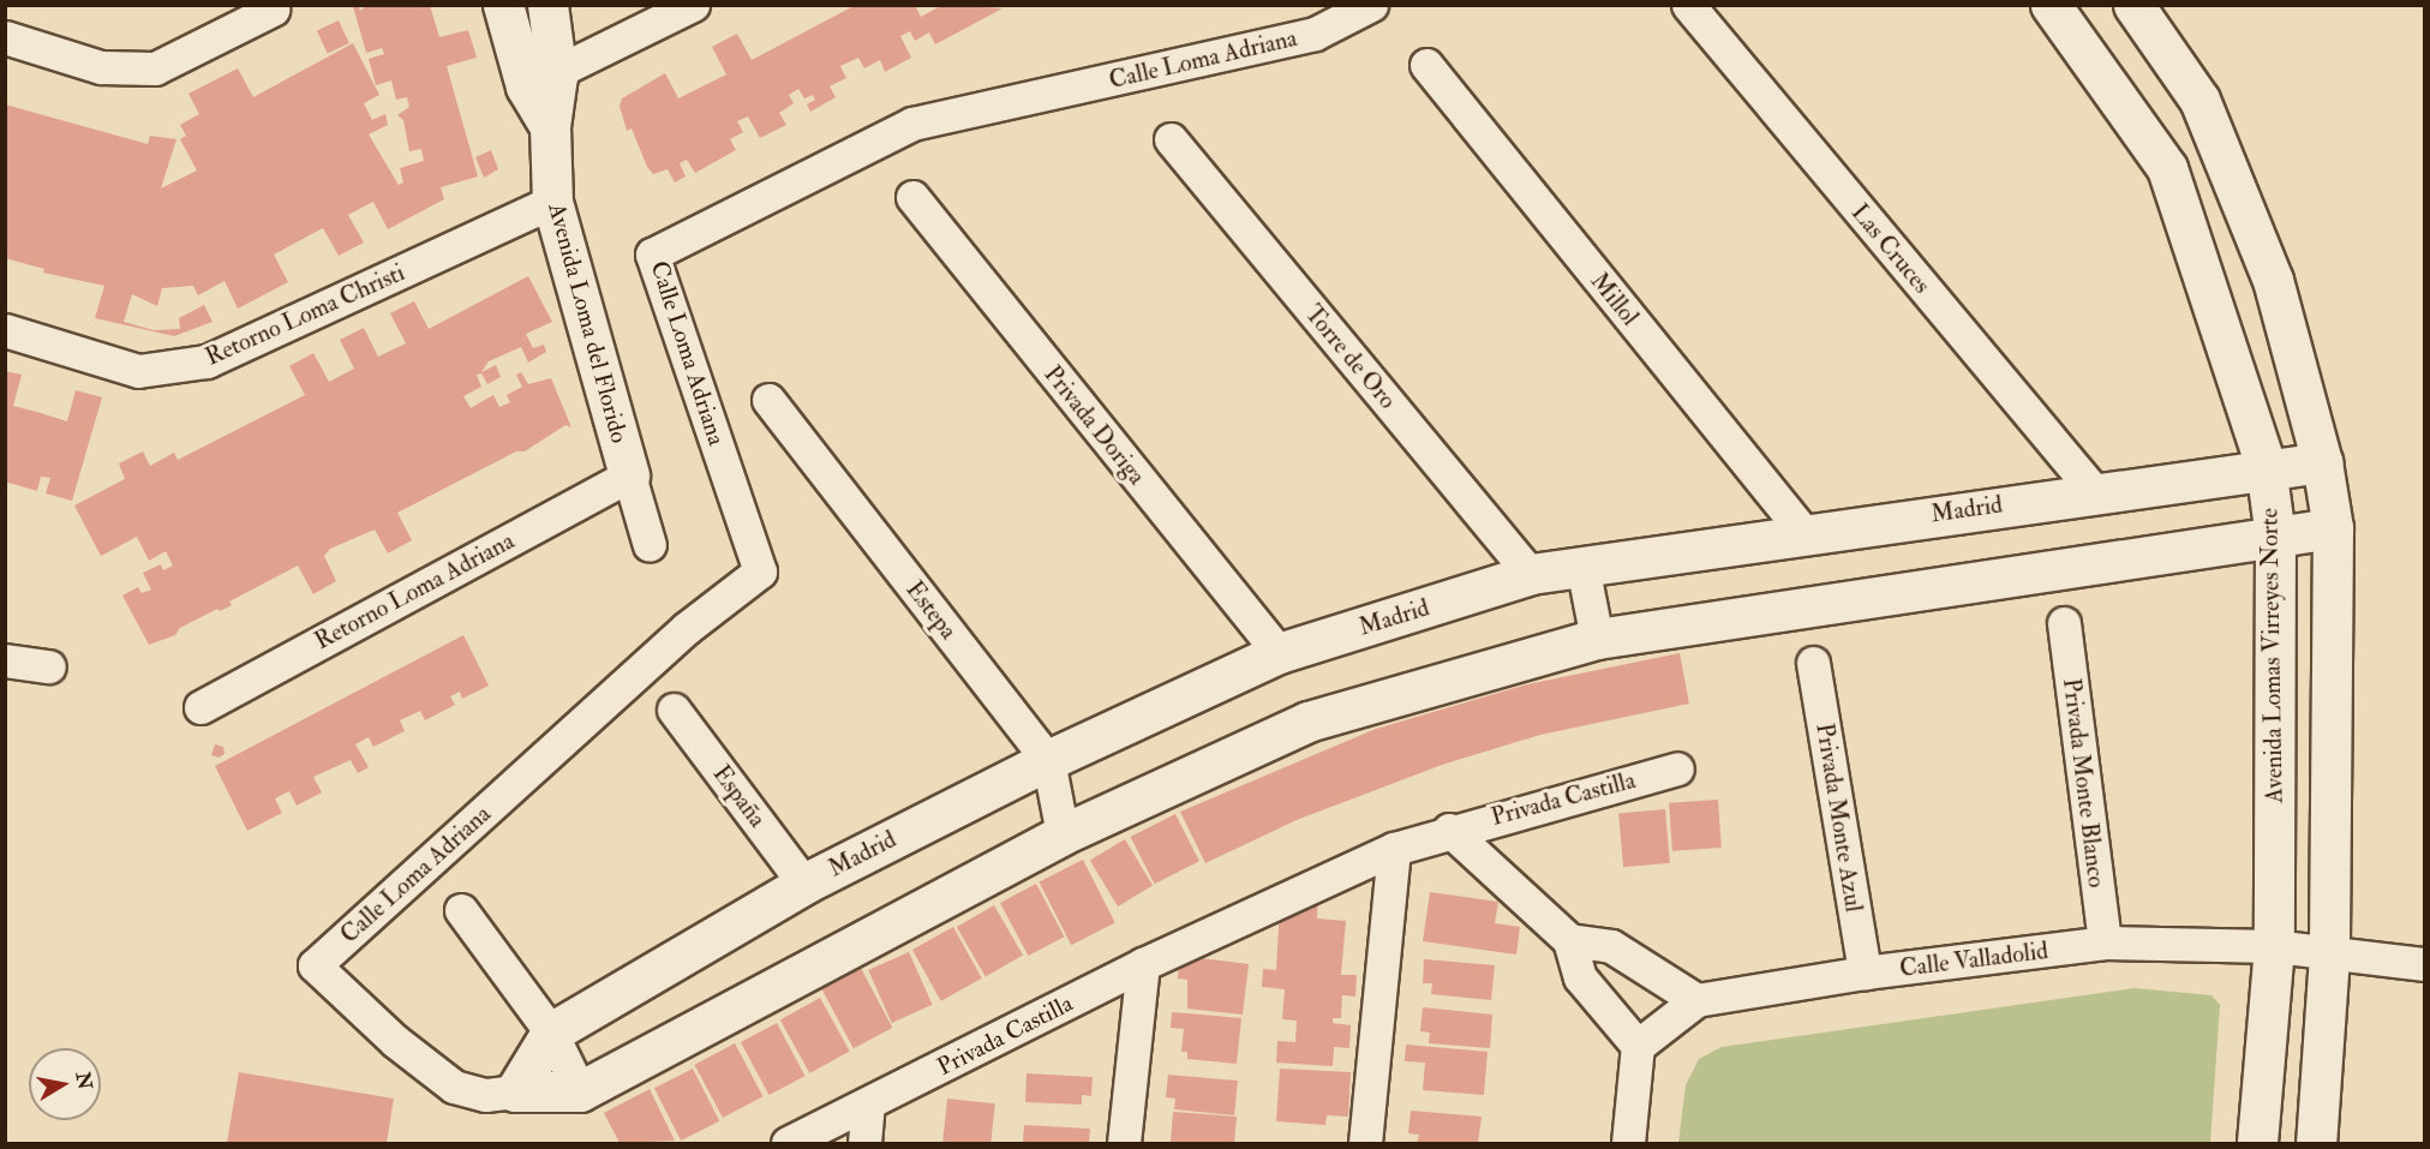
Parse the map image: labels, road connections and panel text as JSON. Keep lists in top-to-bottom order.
{
  "streets": {
    "street": [
      "Calle Loma Adriana",
      "Las Cruces",
      "Millol",
      "Retorno Loma Christi",
      "Avenida Loma del Florido",
      "Torre de Oro",
      "Privada Doriga",
      "Madrid",
      "Retorno Loma Adriana",
      "Estepa",
      "Avenida Lomas Virreyes Norte",
      "Privada Monte Blanco",
      "España",
      "Privada Castilla",
      "Privada Monte Azul",
      "Calle Valladolid"
    ]
  },
  "crossings": [
    ["Las Cruces", "Madrid"],
    ["Millol", "Madrid"],
    ["Retorno Loma Christi", "Avenida Loma del Florido"],
    ["Avenida Loma del Florido", "Retorno Loma Adriana"],
    ["Torre de Oro", "Madrid"],
    ["Privada Doriga", "Madrid"],
    ["Madrid", "Estepa"],
    ["Madrid", "Avenida Lomas Virreyes Norte"],
    ["Madrid", "España"],
    ["Avenida Lomas Virreyes Norte", "Calle Valladolid"],
    ["Privada Monte Blanco", "Calle Valladolid"],
    ["Privada Monte Azul", "Calle Valladolid"]
  ],
  "north": "right"
}
